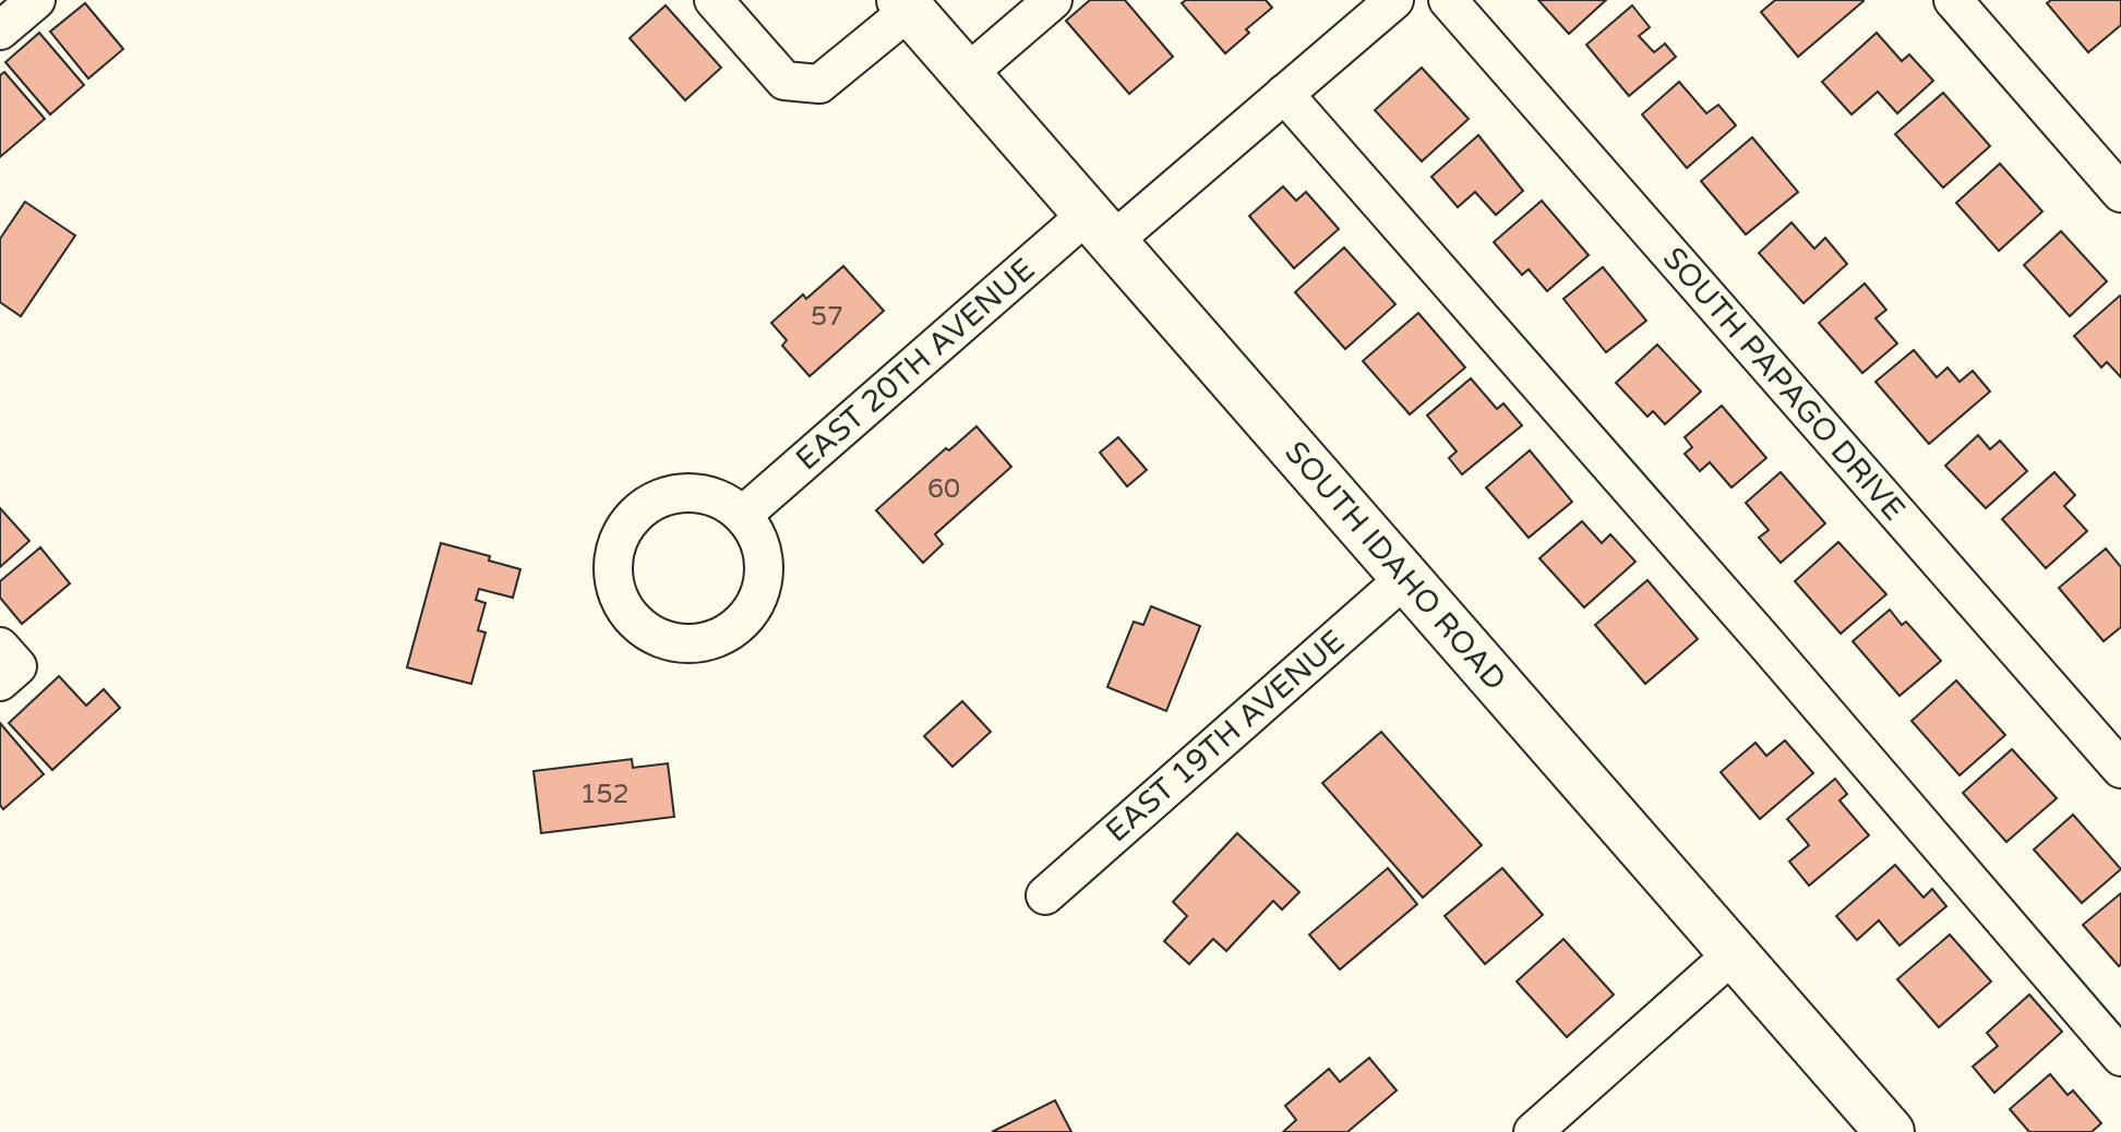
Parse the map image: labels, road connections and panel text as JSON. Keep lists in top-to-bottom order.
{
  "streets": {
    "main road": ["SOUTH IDAHO ROAD"],
    "street": ["EAST 20TH AVENUE", "SOUTH PAPAGO DRIVE", "EAST 19TH AVENUE"]
  },
  "crossings": [
    ["EAST 20TH AVENUE", "SOUTH IDAHO ROAD"],
    ["SOUTH IDAHO ROAD", "EAST 19TH AVENUE"]
  ],
  "house_numbers": ["57", "60", "152"]
}
